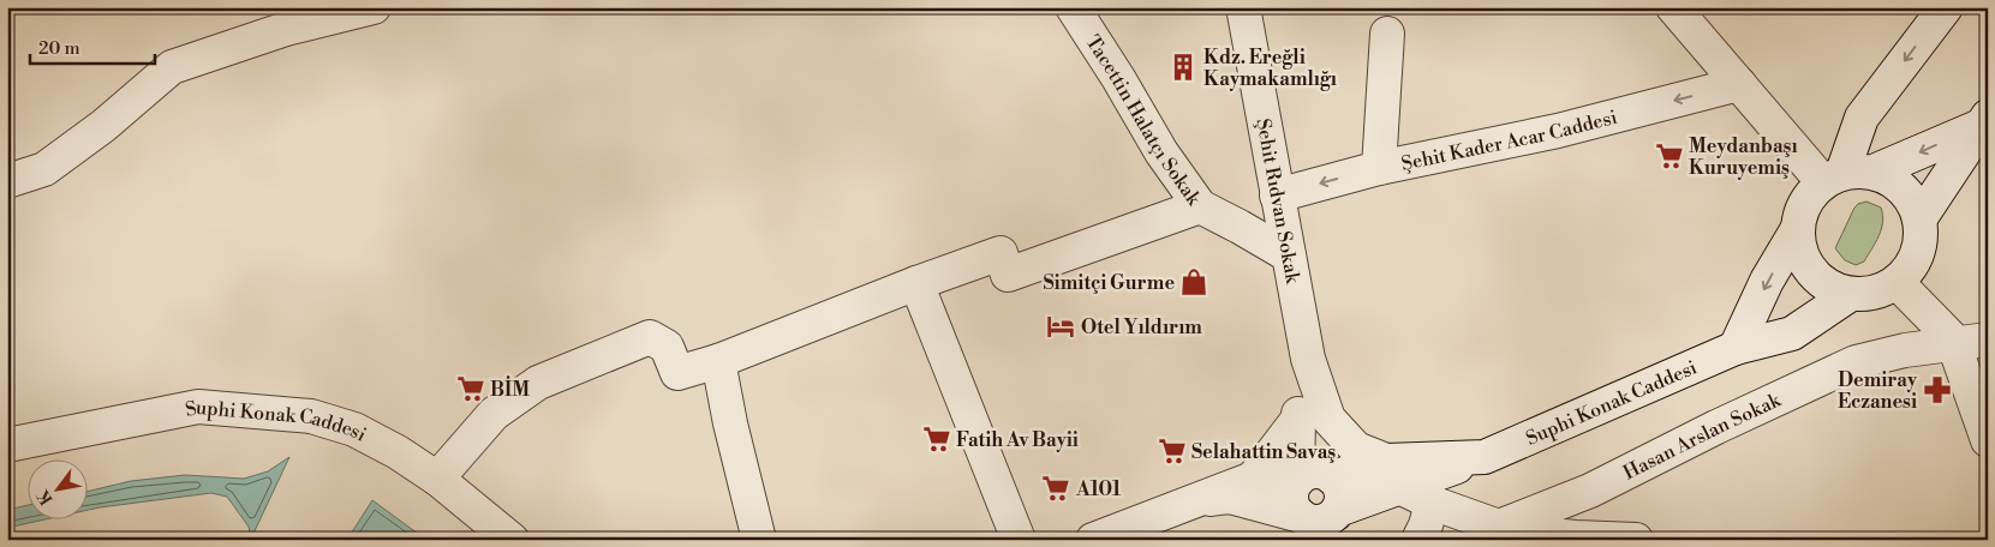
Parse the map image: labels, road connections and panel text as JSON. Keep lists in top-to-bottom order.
{
  "streets": {
    "street": [
      "Tacettin Halatçı Sokak",
      "Şehit Kader Acar Caddesi",
      "Şehit Rıdvan Sokak",
      "Suphi Konak Caddesi",
      "Hasan Arslan Sokak"
    ]
  },
  "crossings": [
    ["Tacettin Halatçı Sokak", "Şehit Rıdvan Sokak"],
    ["Şehit Kader Acar Caddesi", "Şehit Rıdvan Sokak"],
    ["Şehit Rıdvan Sokak", "Suphi Konak Caddesi"]
  ],
  "one_way": ["Şehit Kader Acar Caddesi"],
  "places": {
    "building": ["Kdz. Ereğli Kaymakamlığı"],
    "supermarket": [
      "Meydanbaşı Kuruyemiş",
      "BİM",
      "Fatih Av Bayii",
      "Selahattin Savaş",
      "A101"
    ],
    "shop": ["Simitçi Gurme"],
    "hotel": ["Otel Yıldırım"],
    "pharmacy": ["Demiray Eczanesi"]
  },
  "scale_bar": "20 m",
  "north": "bottom left"
}
